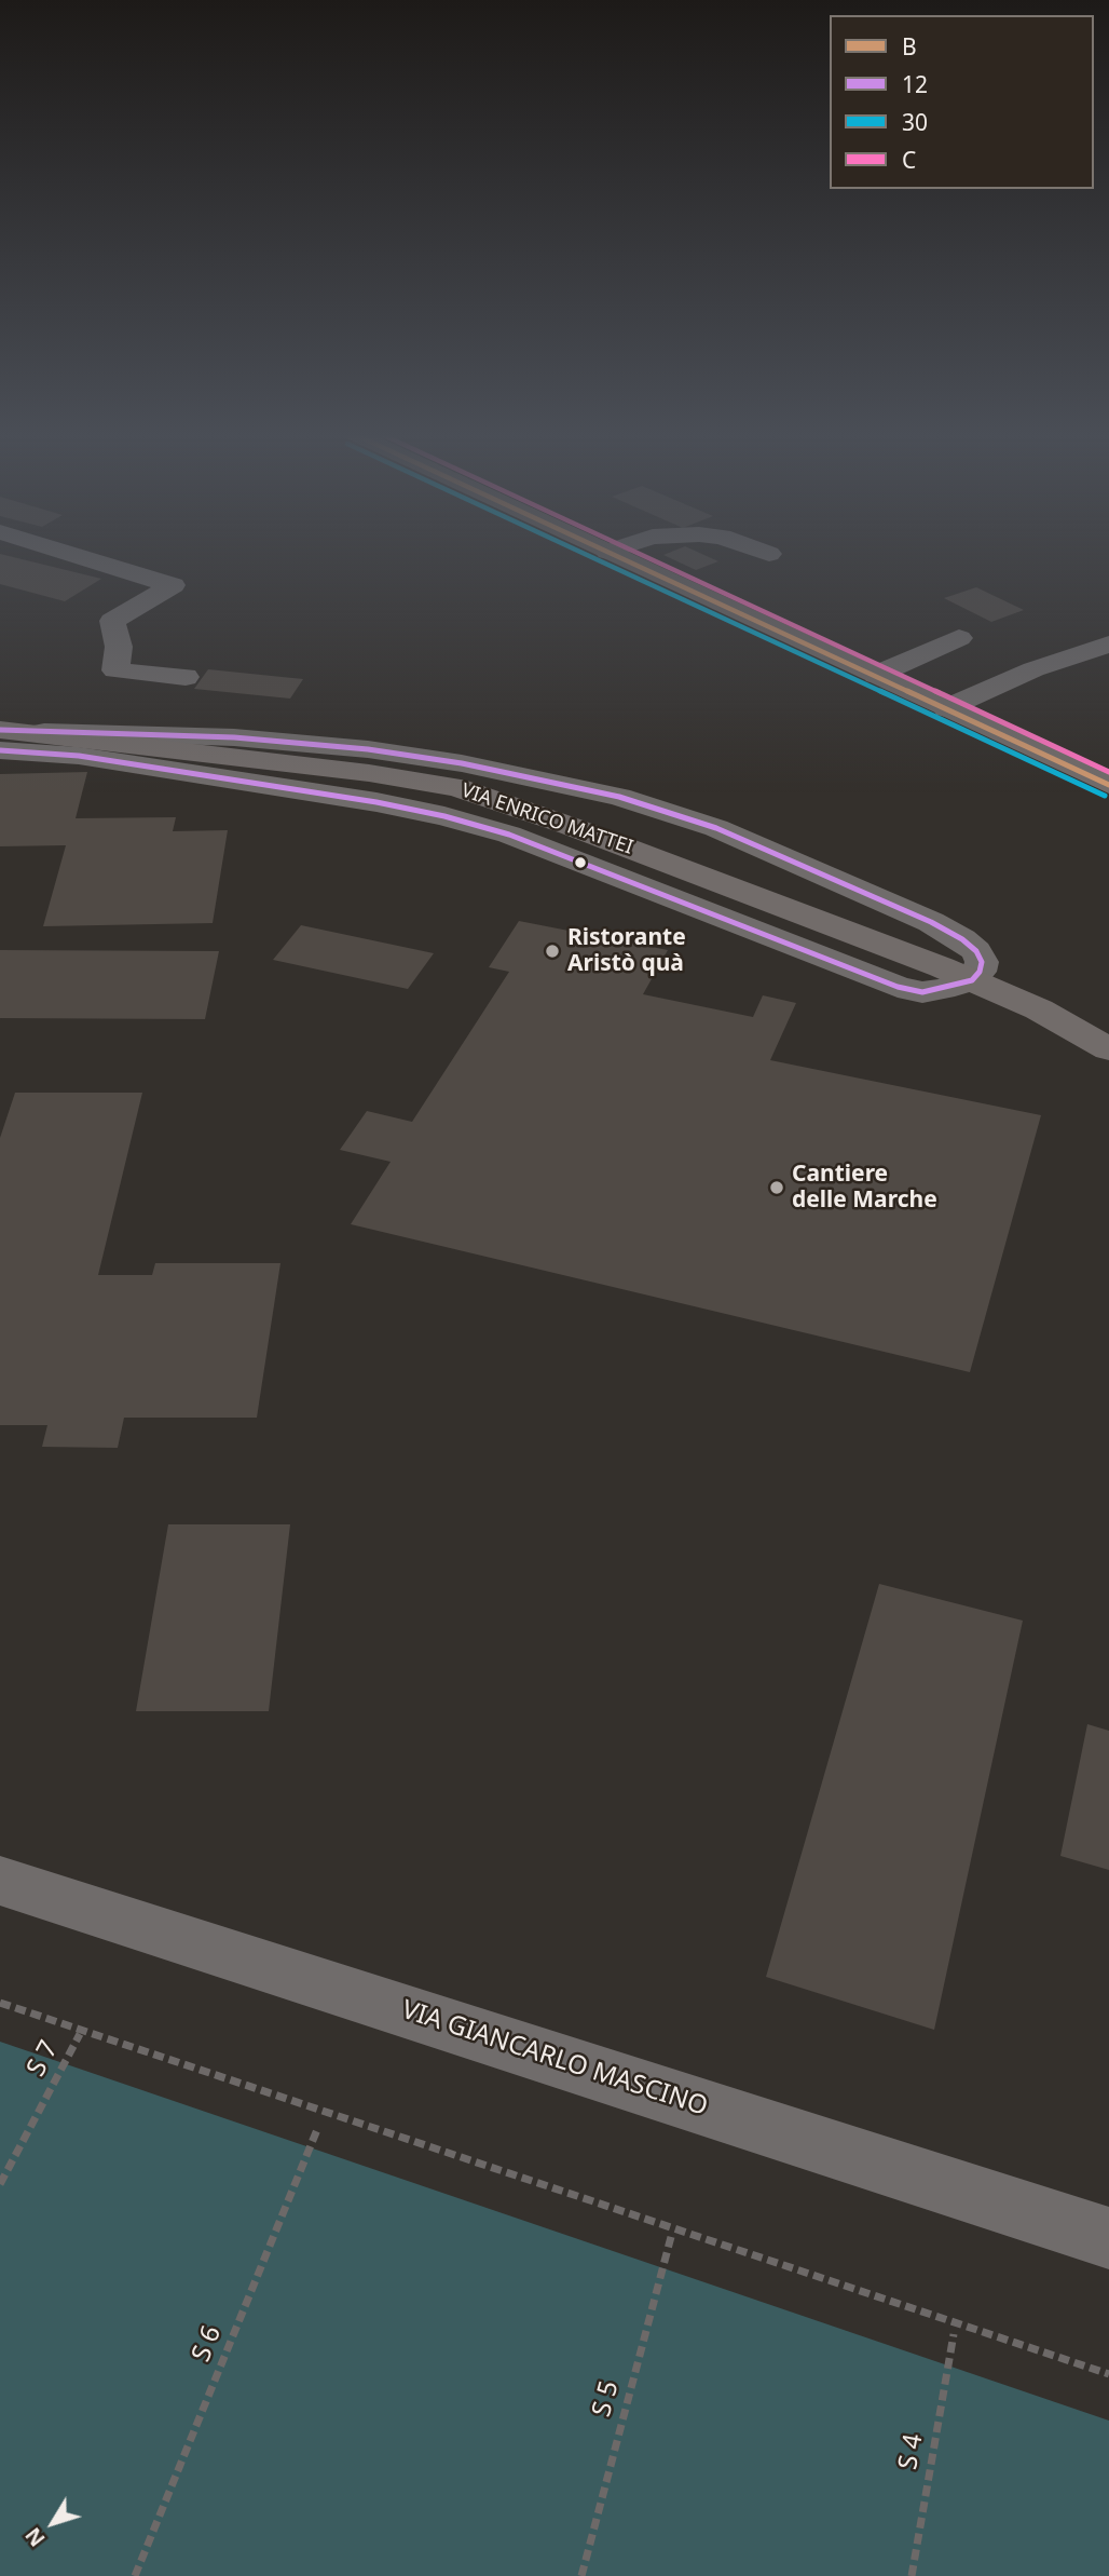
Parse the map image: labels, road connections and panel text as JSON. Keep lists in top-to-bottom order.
{
  "streets": {
    "main road": ["VIA ENRICO MATTEI"],
    "street": ["VIA GIANCARLO MASCINO"],
    "path": [
      "S 7",
      "S 6",
      "S 5",
      "S 4"
    ]
  },
  "places": ["Ristorante Aristò quà", "Cantiere delle Marche"],
  "lines": [
    "transit line B",
    "transit line 30",
    "transit line C",
    "transit line 12"
  ],
  "legend": [
    "B",
    "12",
    "30",
    "C"
  ],
  "north": "bottom left"
}
